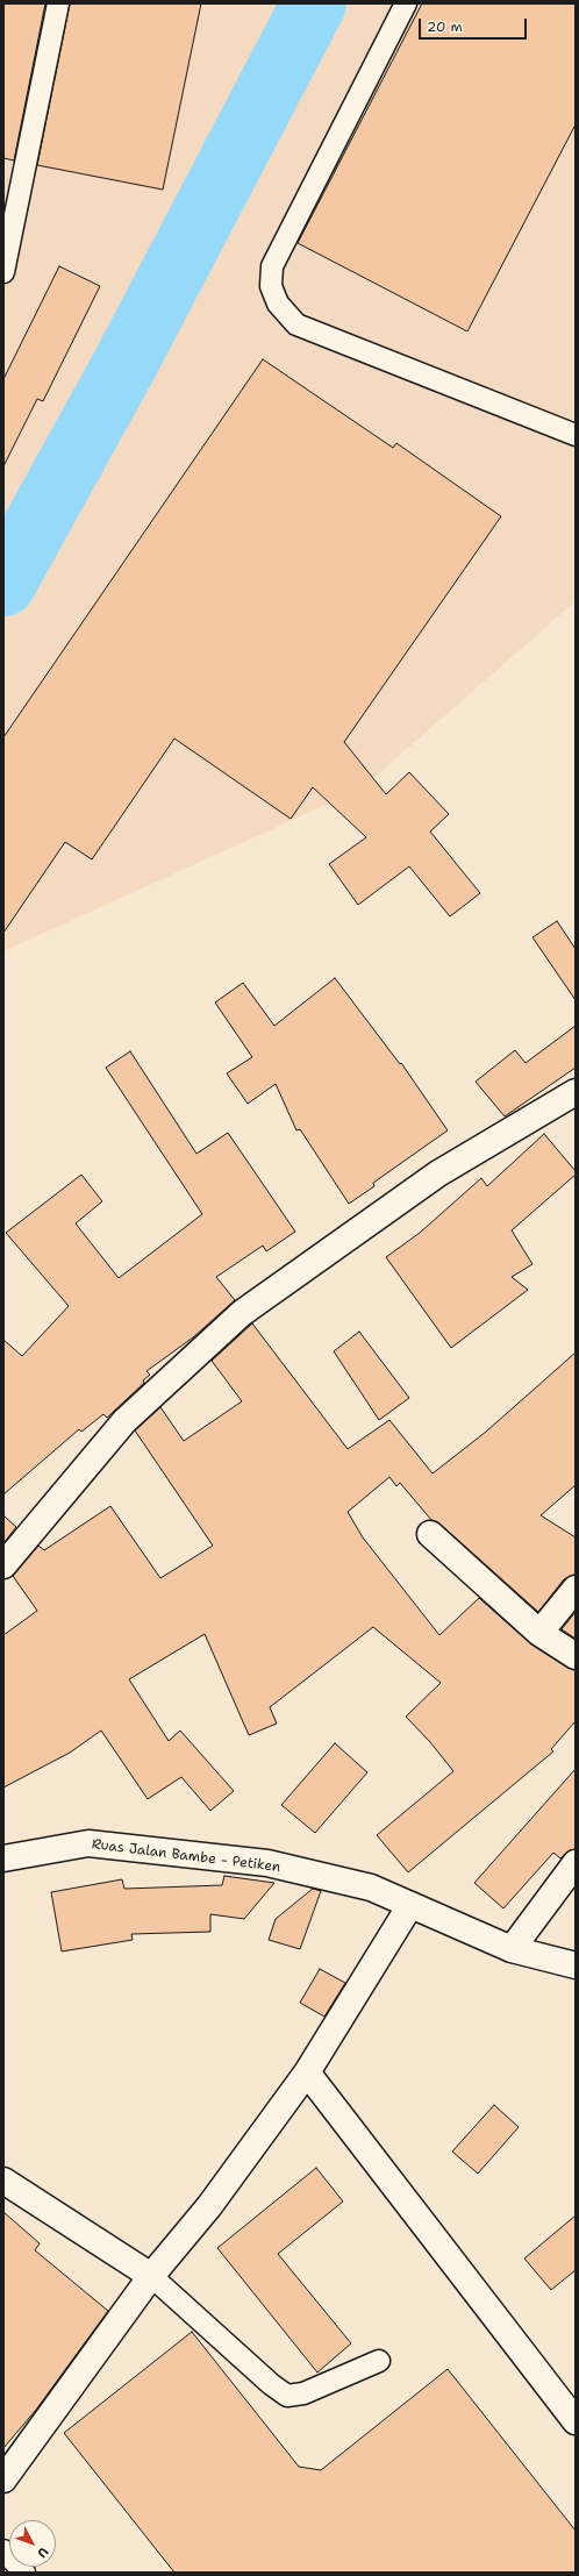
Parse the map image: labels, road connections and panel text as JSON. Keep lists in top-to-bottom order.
{
  "streets": {
    "street": ["Ruas Jalan Bambe - Petiken"]
  },
  "scale_bar": "20 m",
  "north": "bottom right"
}
